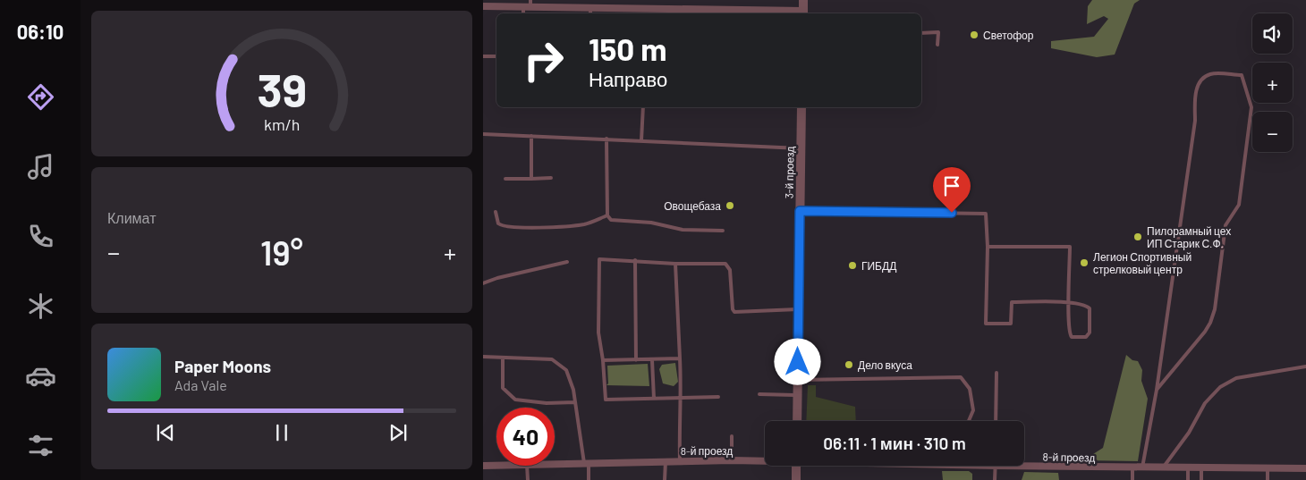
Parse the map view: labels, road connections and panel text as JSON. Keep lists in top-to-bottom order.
{
  "streets": {
    "street": ["3-й проезд", "8-й проезд"]
  },
  "places": [
    "Светофор",
    "Овощебаза",
    "Пилорамный цех ИП Старик С.Ф.",
    "Легион Спортивный стрелковый центр",
    "ГИБДД",
    "Дело вкуса"
  ],
  "page": {
    "tabs": "06:10",
    "map_buttons": ["+", "−"],
    "turn": ["150 m", "Направо"],
    "tile": "Климат",
    "heat": ["−", "19°", "+"],
    "song": ["Paper Moons", "Ada Vale"],
    "limit": "40",
    "trip": "06:11 · 1 мин · 310 m",
    "gauge": ["39", "km/h"]
  }
}
